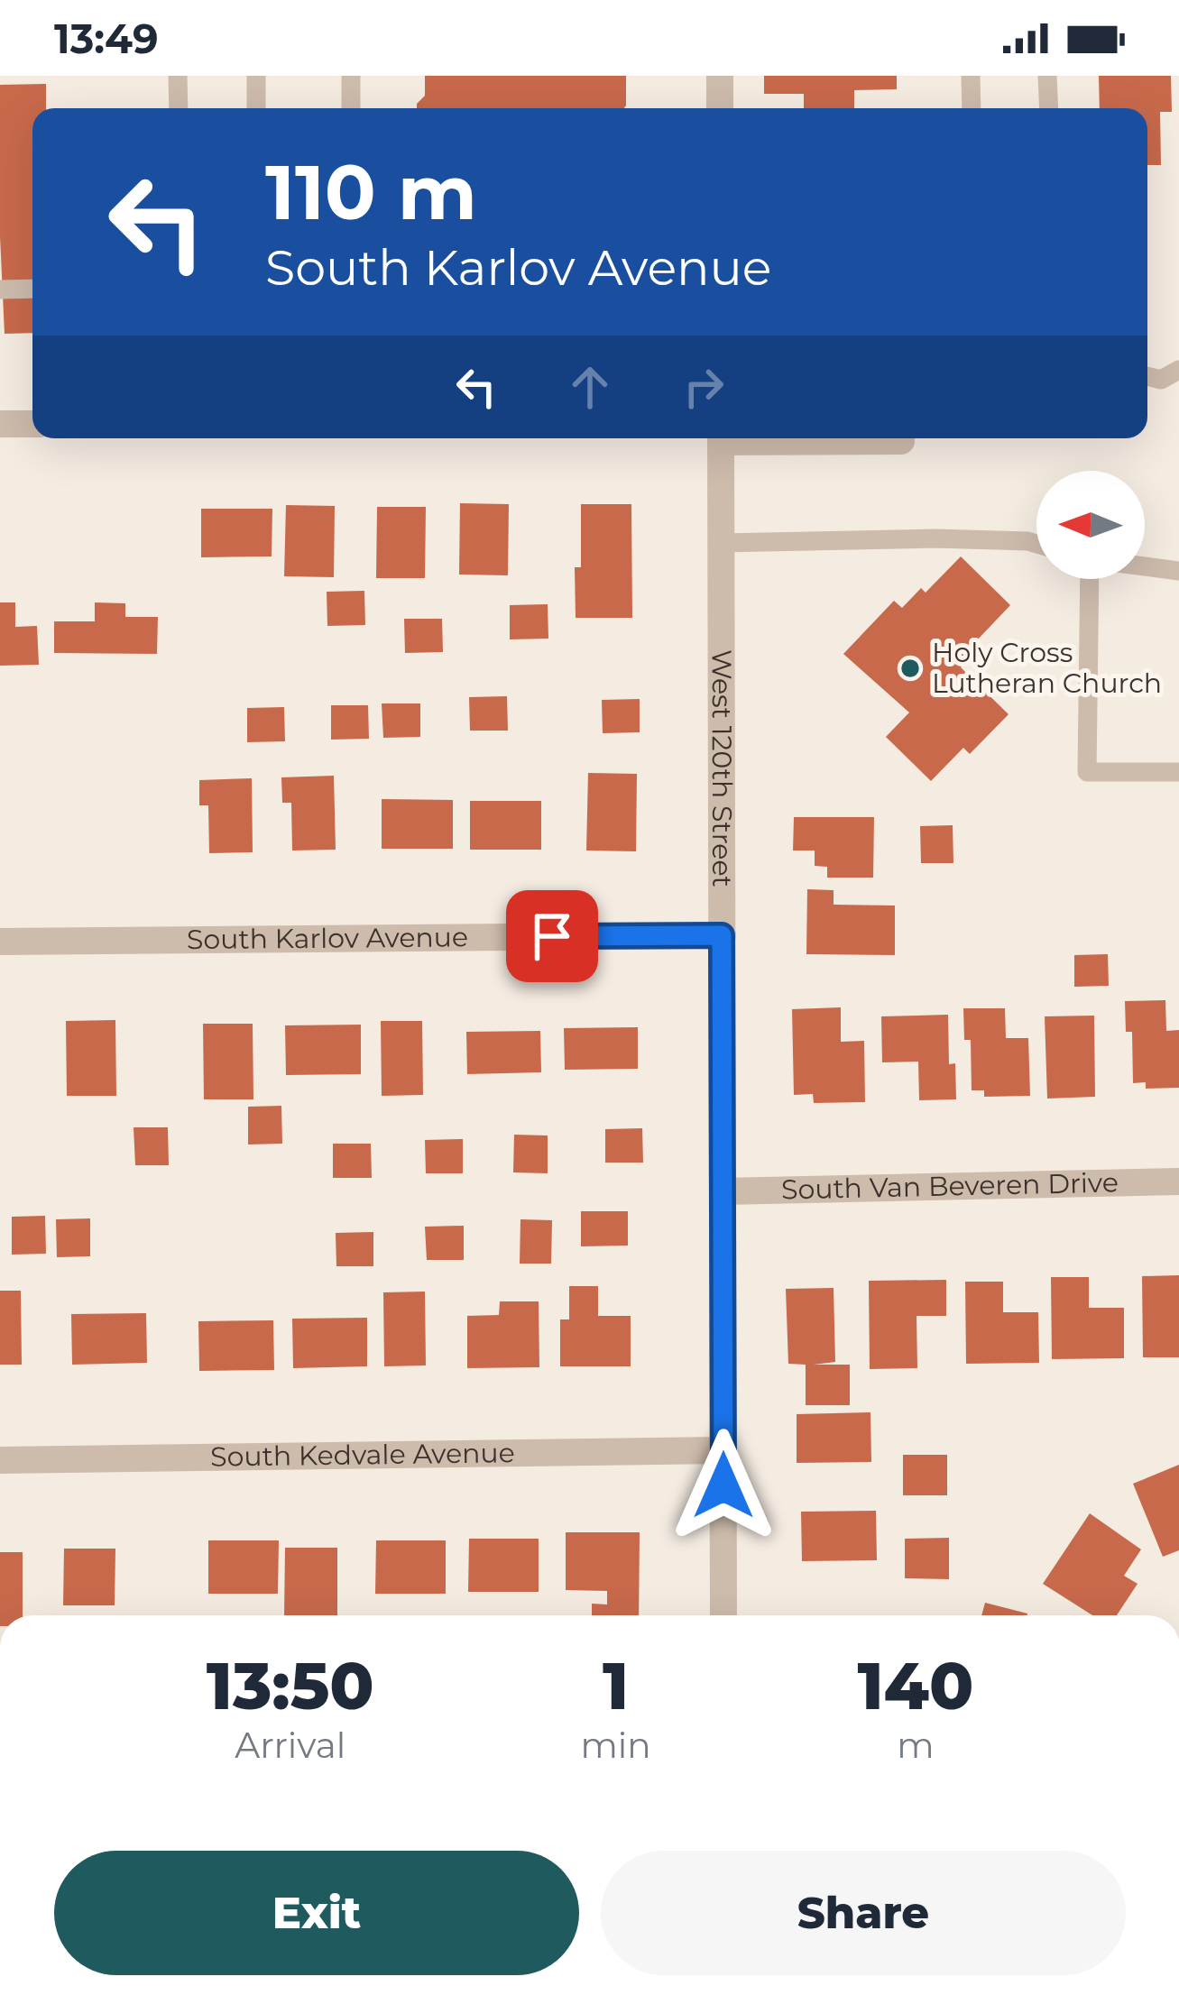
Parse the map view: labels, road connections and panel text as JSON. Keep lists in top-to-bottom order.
{
  "streets": {
    "street": [
      "West 120th Street",
      "South Karlov Avenue",
      "South Van Beveren Drive",
      "South Kedvale Avenue"
    ]
  },
  "crossings": [
    ["West 120th Street", "South Karlov Avenue"],
    ["West 120th Street", "South Van Beveren Drive"],
    ["West 120th Street", "South Kedvale Avenue"]
  ],
  "places": ["Holy Cross Lutheran Church"],
  "north": "left",
  "page": {
    "status": "13:49",
    "turn": ["110 m", "South Karlov Avenue"],
    "eta": [
      "13:50",
      "Arrival",
      "1",
      "min",
      "140",
      "m"
    ],
    "buttons": ["Exit", "Share"]
  }
}
